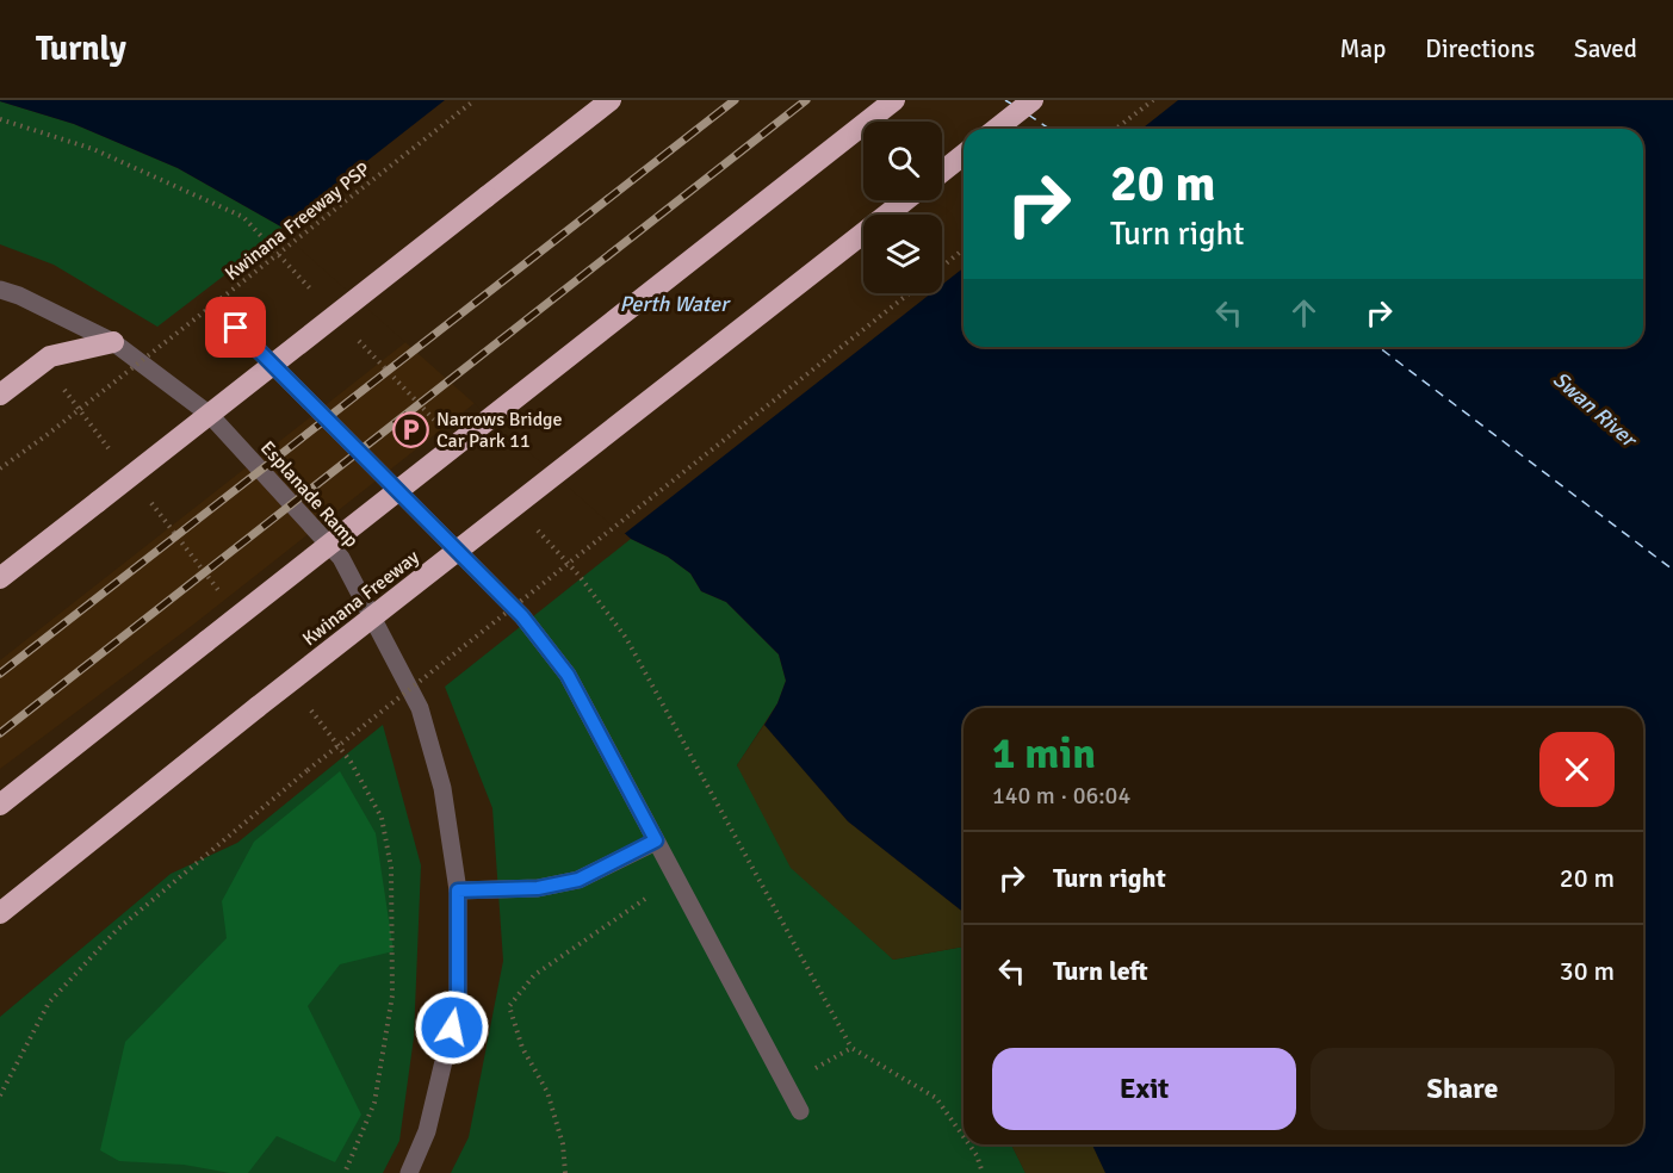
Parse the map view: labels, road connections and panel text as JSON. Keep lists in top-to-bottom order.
{
  "streets": {
    "highway": ["Kwinana Freeway"],
    "street": ["Esplanade Ramp"],
    "path": ["Kwinana Freeway PSP"]
  },
  "water": ["Perth Water", "Swan River"],
  "places": {
    "parking": ["Narrows Bridge Car Park 11"]
  },
  "page": {
    "header": "Turnly",
    "nav": ["Map", "Directions", "Saved"],
    "turn": ["20 m", "Turn right"],
    "heading": ["1 min", "140 m · 06:04"],
    "list": [
      {
        "name": "Turn right",
        "value": "20 m"
      },
      {
        "name": "Turn left",
        "value": "30 m"
      }
    ],
    "buttons": ["Exit", "Share"]
  }
}
